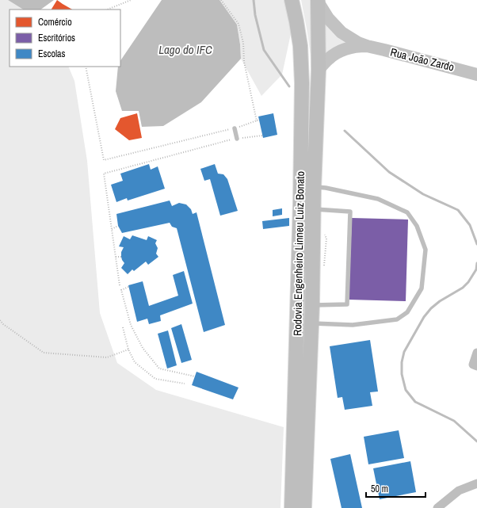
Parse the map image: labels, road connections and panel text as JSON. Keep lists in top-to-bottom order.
{
  "streets": {
    "main road": ["Rua João Zardo", "Rodovia Engenheiro Linneu Luiz Bonato"]
  },
  "crossings": [
    ["Rua João Zardo", "Rodovia Engenheiro Linneu Luiz Bonato"]
  ],
  "water": ["Lago do IFC"],
  "legend": ["Comércio", "Escritórios", "Escolas"],
  "scale_bar": "50 m"
}
